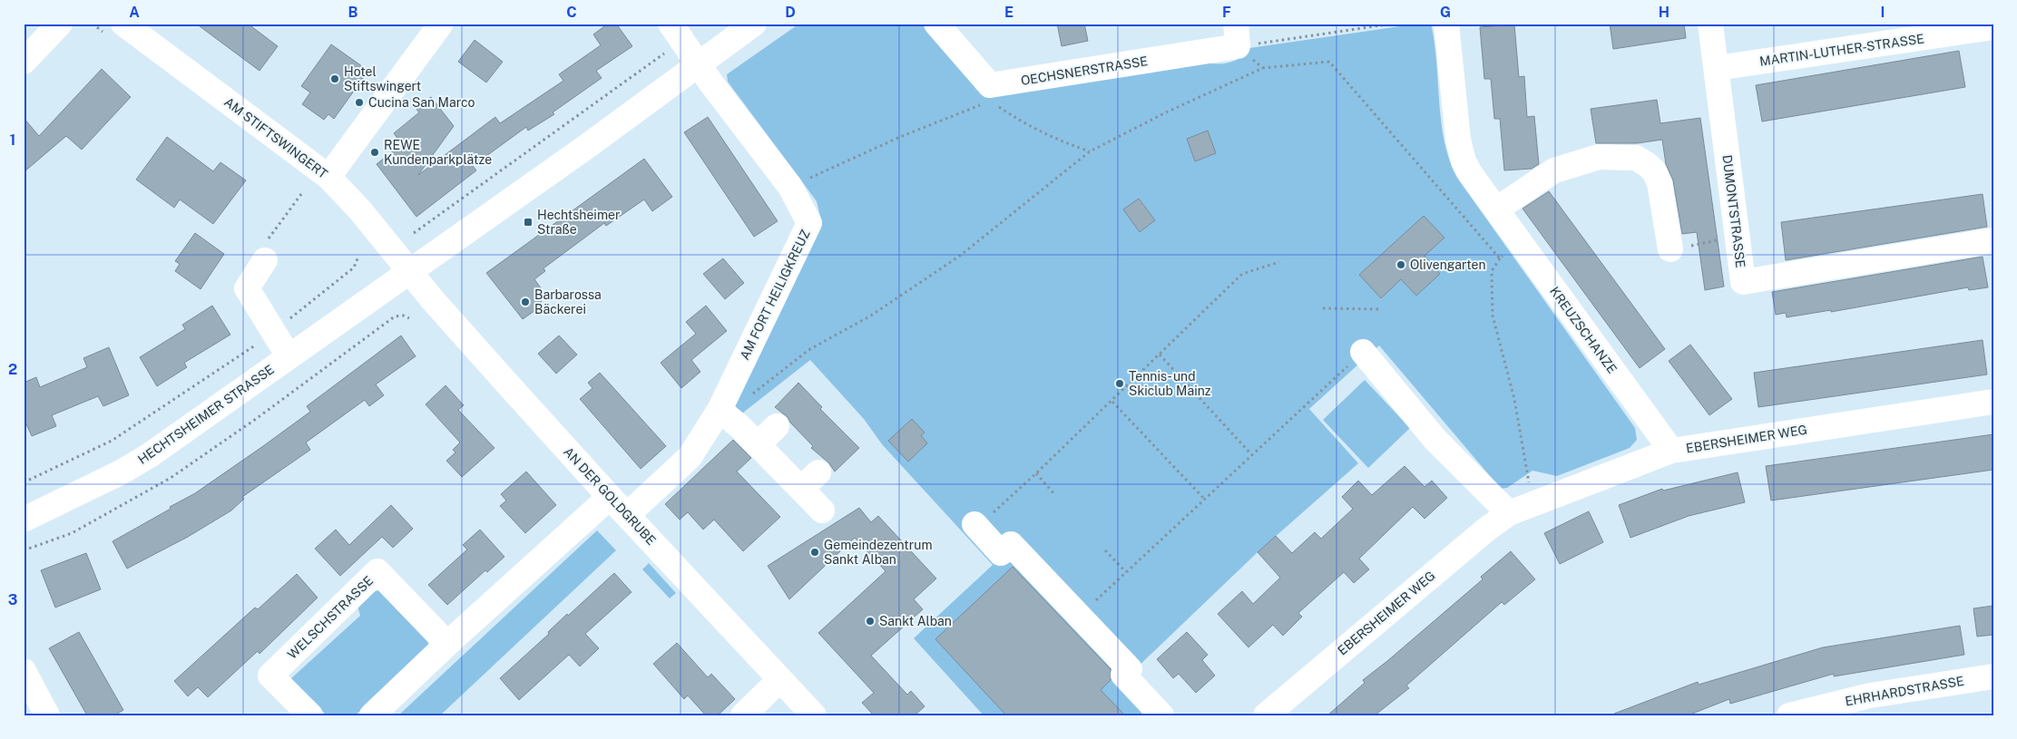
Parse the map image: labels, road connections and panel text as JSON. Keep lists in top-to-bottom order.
{
  "streets": {
    "street": [
      "MARTIN-LUTHER-STRASSE",
      "OECHSNERSTRASSE",
      "AM STIFTSWINGERT",
      "DUMONTSTRASSE",
      "AM FORT HEILIGKREUZ",
      "KREUZSCHANZE",
      "HECHTSHEIMER STRASSE",
      "EBERSHEIMER WEG",
      "AN DER GOLDGRUBE",
      "WELSCHSTRASSE",
      "EHRHARDSTRASSE"
    ]
  },
  "crossings": [
    ["MARTIN-LUTHER-STRASSE", "DUMONTSTRASSE"],
    ["AM STIFTSWINGERT", "HECHTSHEIMER STRASSE"],
    ["AM STIFTSWINGERT", "AN DER GOLDGRUBE"],
    ["AM FORT HEILIGKREUZ", "HECHTSHEIMER STRASSE"],
    ["AM FORT HEILIGKREUZ", "AN DER GOLDGRUBE"],
    ["KREUZSCHANZE", "EBERSHEIMER WEG"],
    ["HECHTSHEIMER STRASSE", "AN DER GOLDGRUBE"]
  ],
  "places": {
    "other": [
      "Hotel Stiftswingert",
      "Cucina San Marco",
      "REWE Kundenparkplätze",
      "Olivengarten",
      "Barbarossa Bäckerei",
      "Tennis- und Skiclub Mainz",
      "Gemeindezentrum Sankt Alban",
      "Sankt Alban"
    ],
    "transit": ["Hechtsheimer Straße"]
  },
  "grid": {
    "columns": [
      "A",
      "B",
      "C",
      "D",
      "E",
      "F",
      "G",
      "H",
      "I"
    ],
    "rows": ["1", "2", "3"]
  }
}
